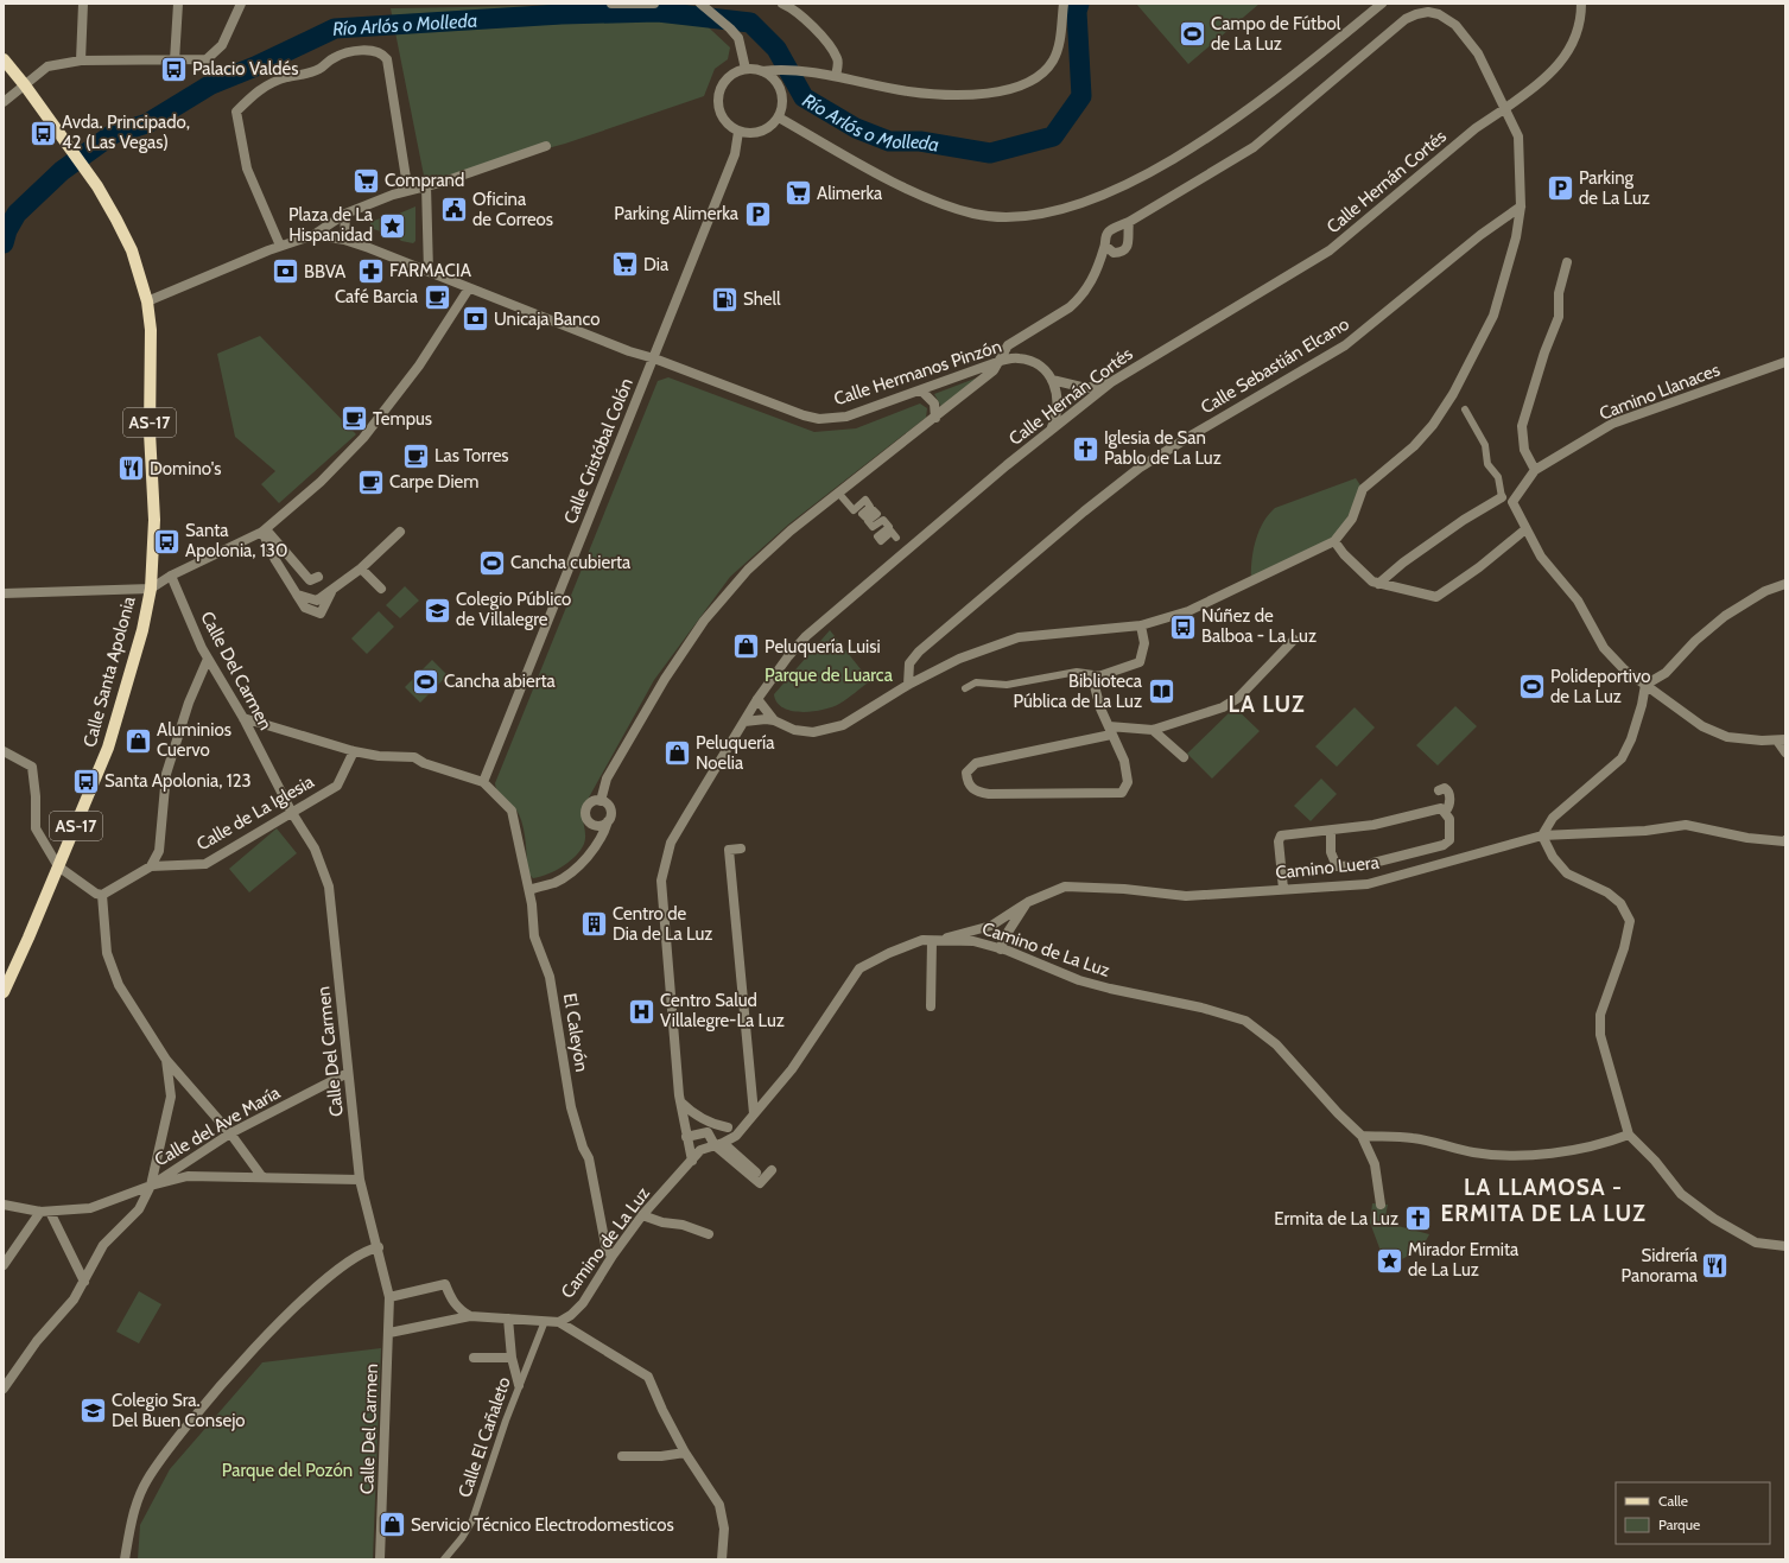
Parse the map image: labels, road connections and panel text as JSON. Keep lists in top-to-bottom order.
{
  "streets": {
    "main road": ["AS-17", "Calle Santa Apolonia"],
    "street": [
      "Calle Hernán Cortés",
      "Calle Sebastián Elcano",
      "Calle Hermanos Pinzón",
      "Camino Llanaces",
      "Calle Cristóbal Colón",
      "Calle Del Carmen",
      "Calle de La Iglesia",
      "Camino Luera",
      "Camino de La Luz",
      "El Caleyón",
      "Calle del Ave María",
      "Calle El Cañaleto"
    ]
  },
  "crossings": [
    ["Calle Hernán Cortés", "Calle Hermanos Pinzón"],
    ["Calle Hernán Cortés", "Camino de La Luz"],
    ["Calle Hermanos Pinzón", "Calle Cristóbal Colón"],
    ["AS-17", "Calle Santa Apolonia"],
    ["Calle Cristóbal Colón", "El Caleyón"],
    ["Calle Del Carmen", "Calle de La Iglesia"],
    ["Calle Del Carmen", "Calle del Ave María"],
    ["Camino Luera", "Camino de La Luz"],
    ["Camino de La Luz", "El Caleyón"]
  ],
  "districts": ["LA LUZ", "LA LLAMOSA - ERMITA DE LA LUZ"],
  "water": ["Río Arlós o Molleda"],
  "parks": ["Parque de Luarca", "Parque del Pozón"],
  "places": {
    "sports": [
      "Campo de Fútbol de La Luz",
      "Cancha cubierta",
      "Cancha abierta",
      "Polideportivo de La Luz"
    ],
    "bus stop": [
      "Palacio Valdés",
      "Avda. Principado, 42 (Las Vegas)",
      "Santa Apolonia, 130",
      "Núñez de Balboa - La Luz",
      "Santa Apolonia, 123"
    ],
    "supermarket": ["Comprand", "Alimerka", "Dia"],
    "parking": ["Parking de La Luz", "Parking Alimerka"],
    "public building": ["Oficina de Correos"],
    "place": ["Plaza de La Hispanidad", "Mirador Ermita de La Luz"],
    "pharmacy": ["FARMACIA"],
    "bank": ["BBVA", "Unicaja Banco"],
    "cafe": [
      "Café Barcia",
      "Tempus",
      "Las Torres",
      "Carpe Diem"
    ],
    "fuel station": ["Shell"],
    "church": ["Iglesia de San Pablo de La Luz", "Ermita de La Luz"],
    "restaurant": ["Domino's", "Sidrería Panorama"],
    "school or university": ["Colegio Público de Villalegre", "Colegio Sra. Del Buen Consejo"],
    "shop": [
      "Peluquería Luisi",
      "Aluminios Cuervo",
      "Peluquería Noelia",
      "Servicio Técnico Electrodomesticos"
    ],
    "library": ["Biblioteca Pública de La Luz"],
    "building": ["Centro de Dia de La Luz"],
    "hospital": ["Centro Salud Villalegre-La Luz"]
  },
  "legend": ["Calle", "Parque"]
}
